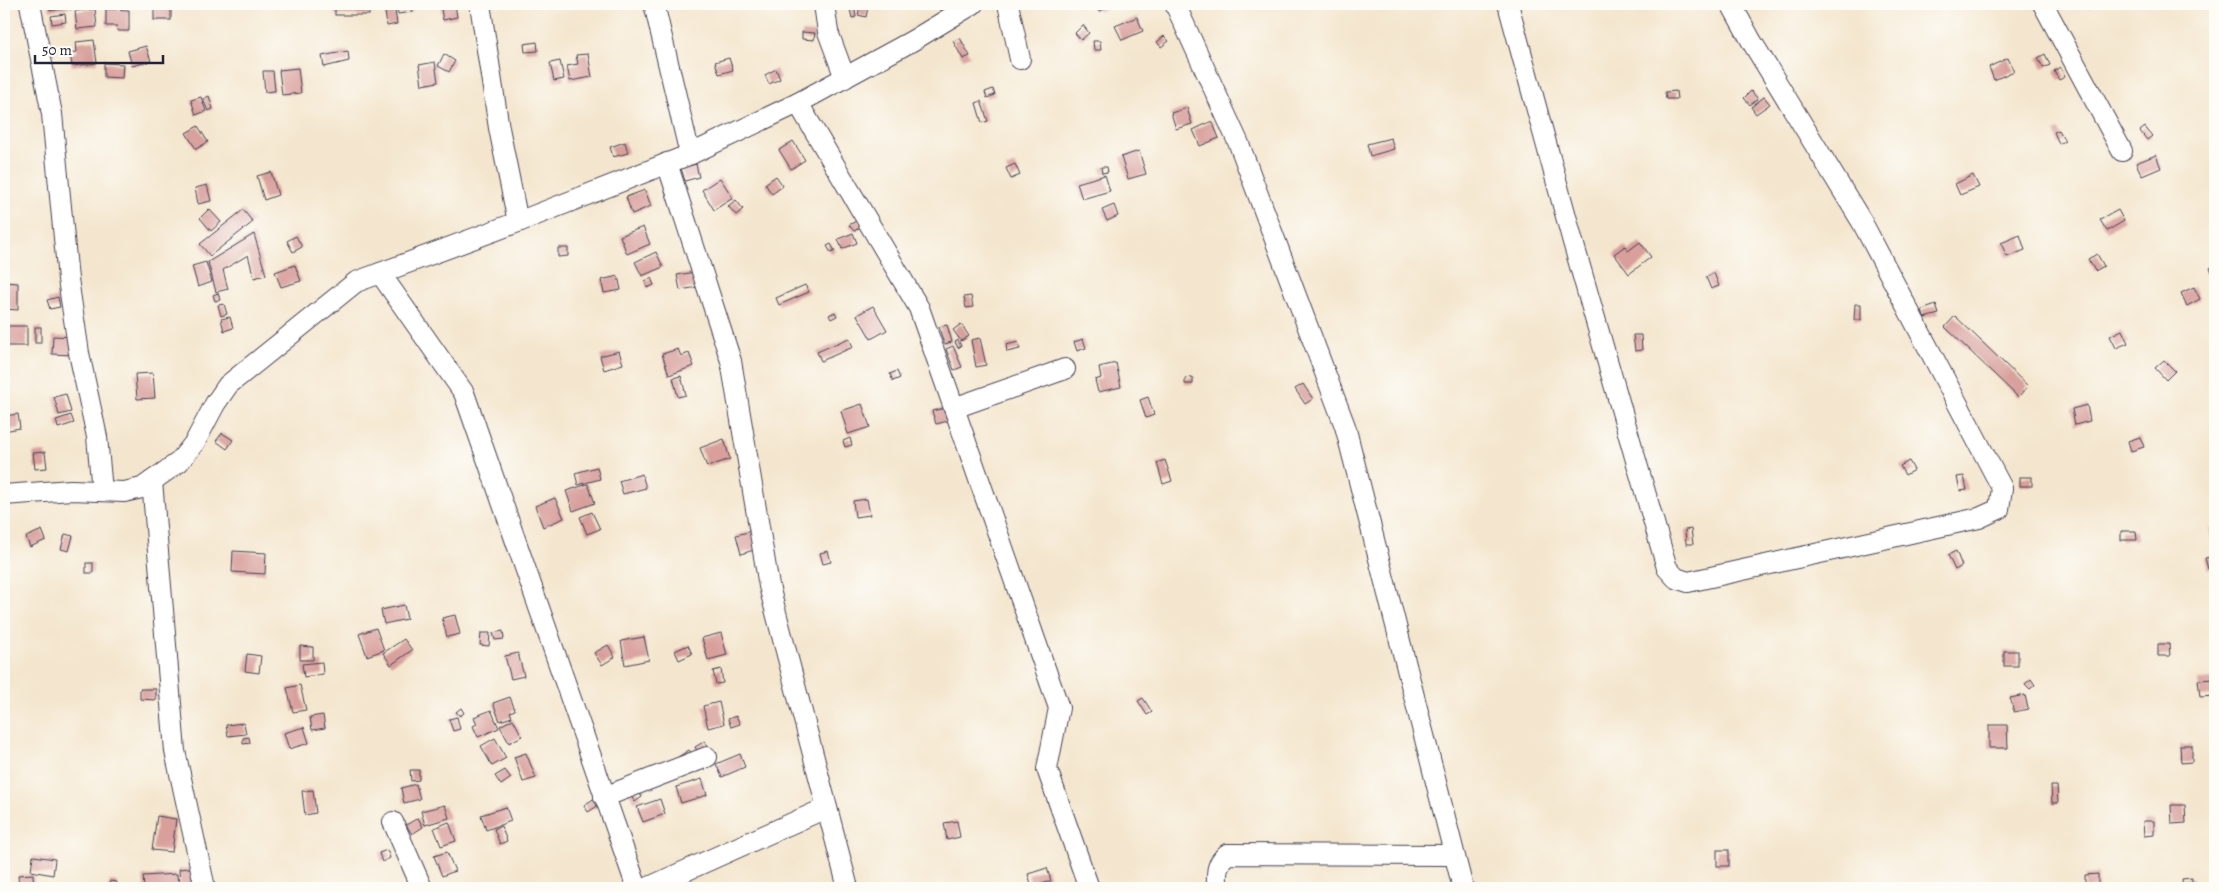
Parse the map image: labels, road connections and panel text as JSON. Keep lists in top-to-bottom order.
{
  "scale_bar": "50 m"
}
